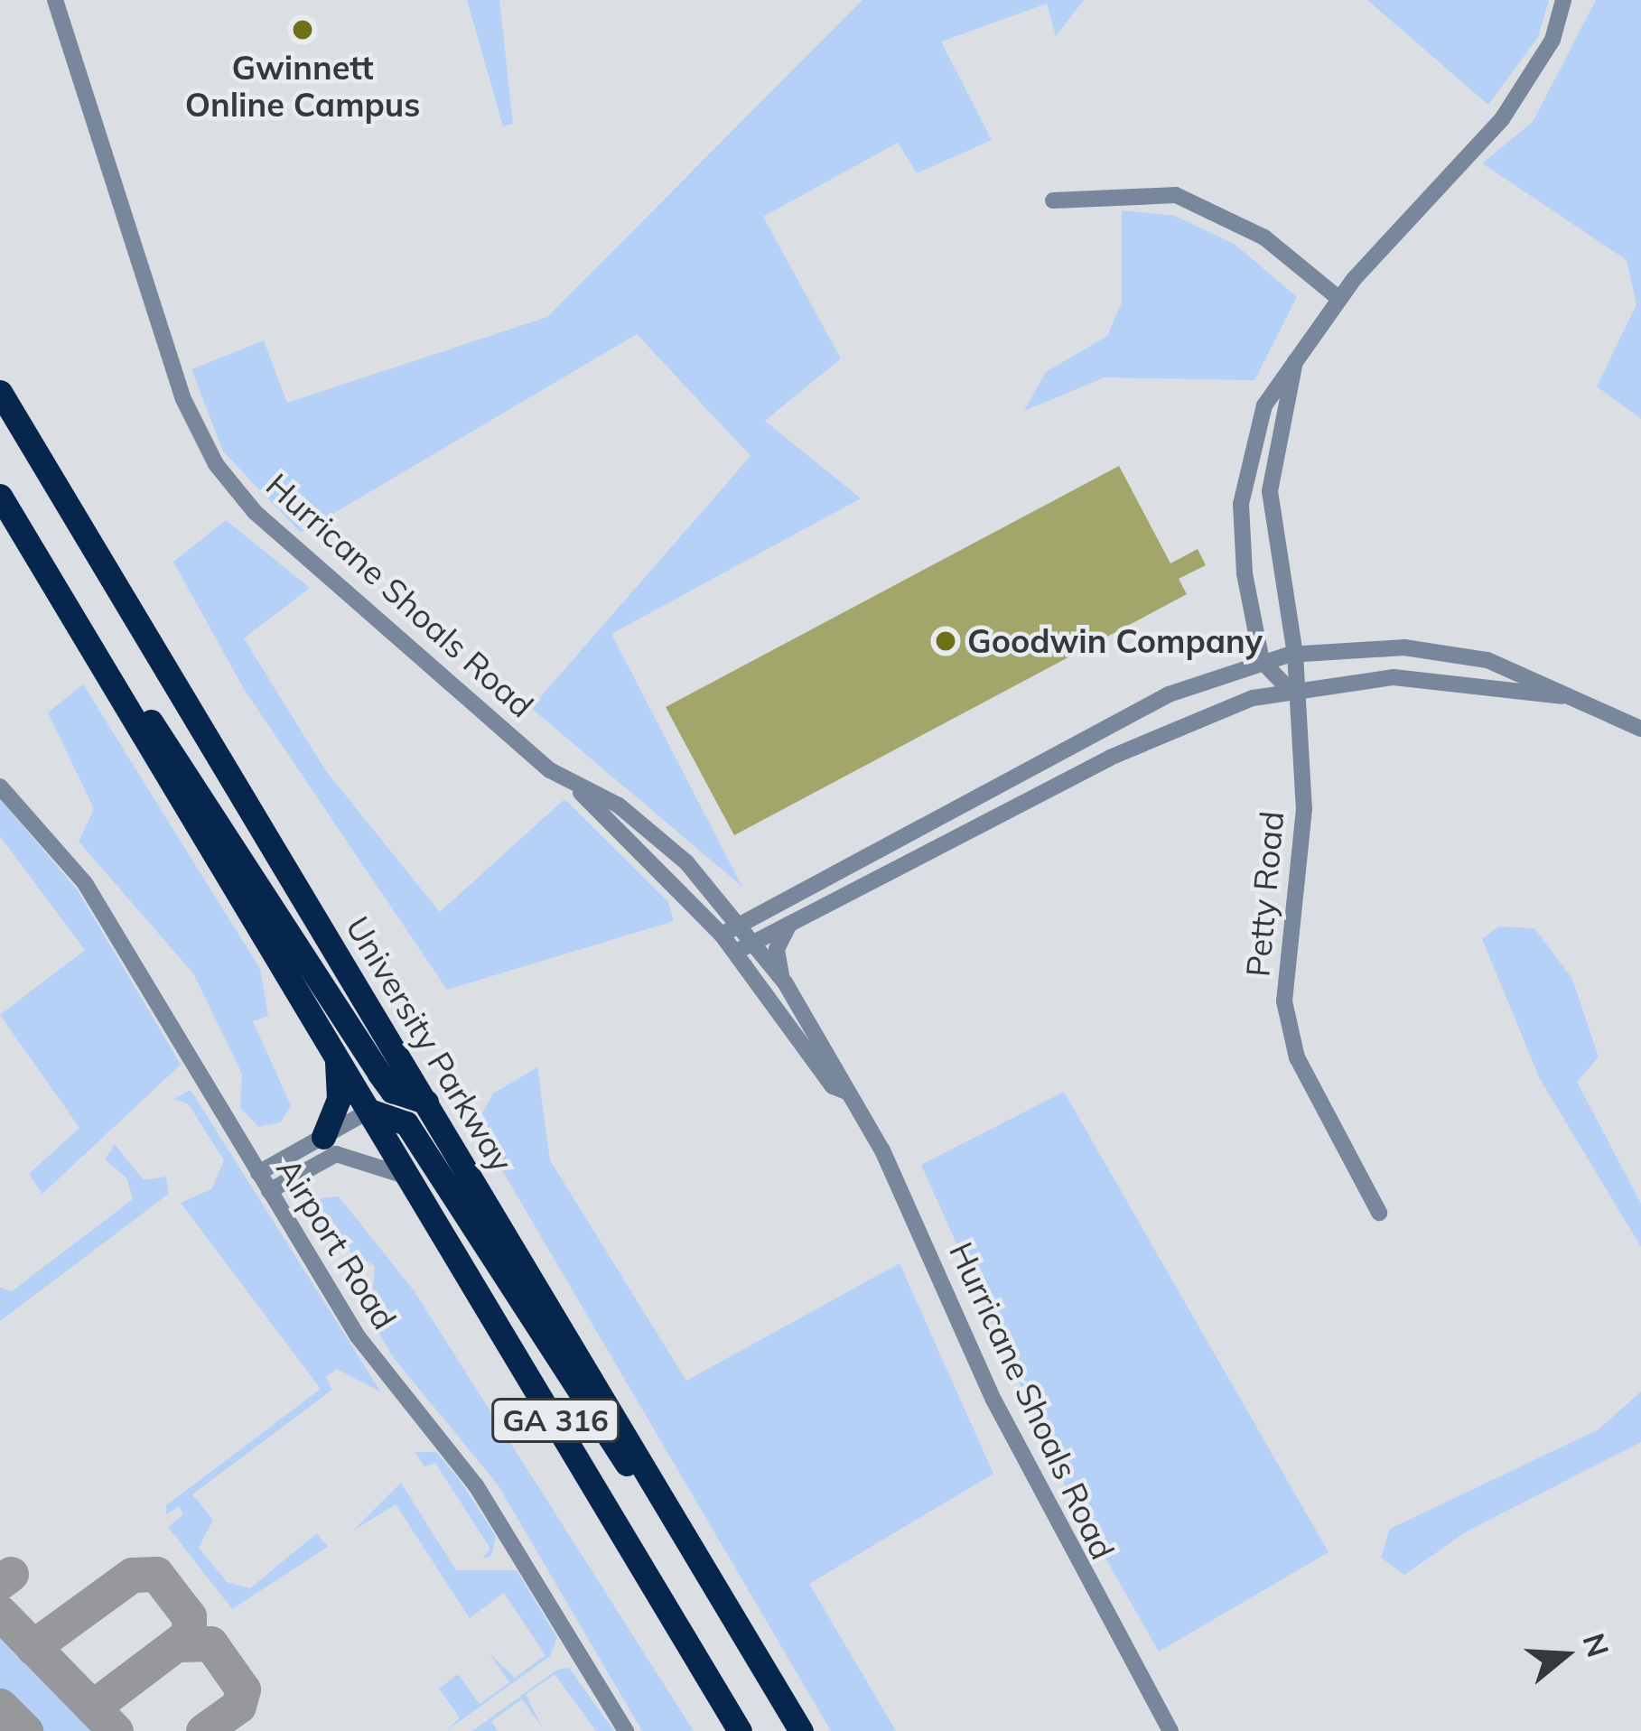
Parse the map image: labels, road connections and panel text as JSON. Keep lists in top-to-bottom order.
{
  "streets": {
    "highway": ["University Parkway", "GA 316"],
    "street": ["Hurricane Shoals Road", "Petty Road", "Airport Road"]
  },
  "places": ["Gwinnett Online Campus", "Goodwin Company"],
  "north": "right"
}
